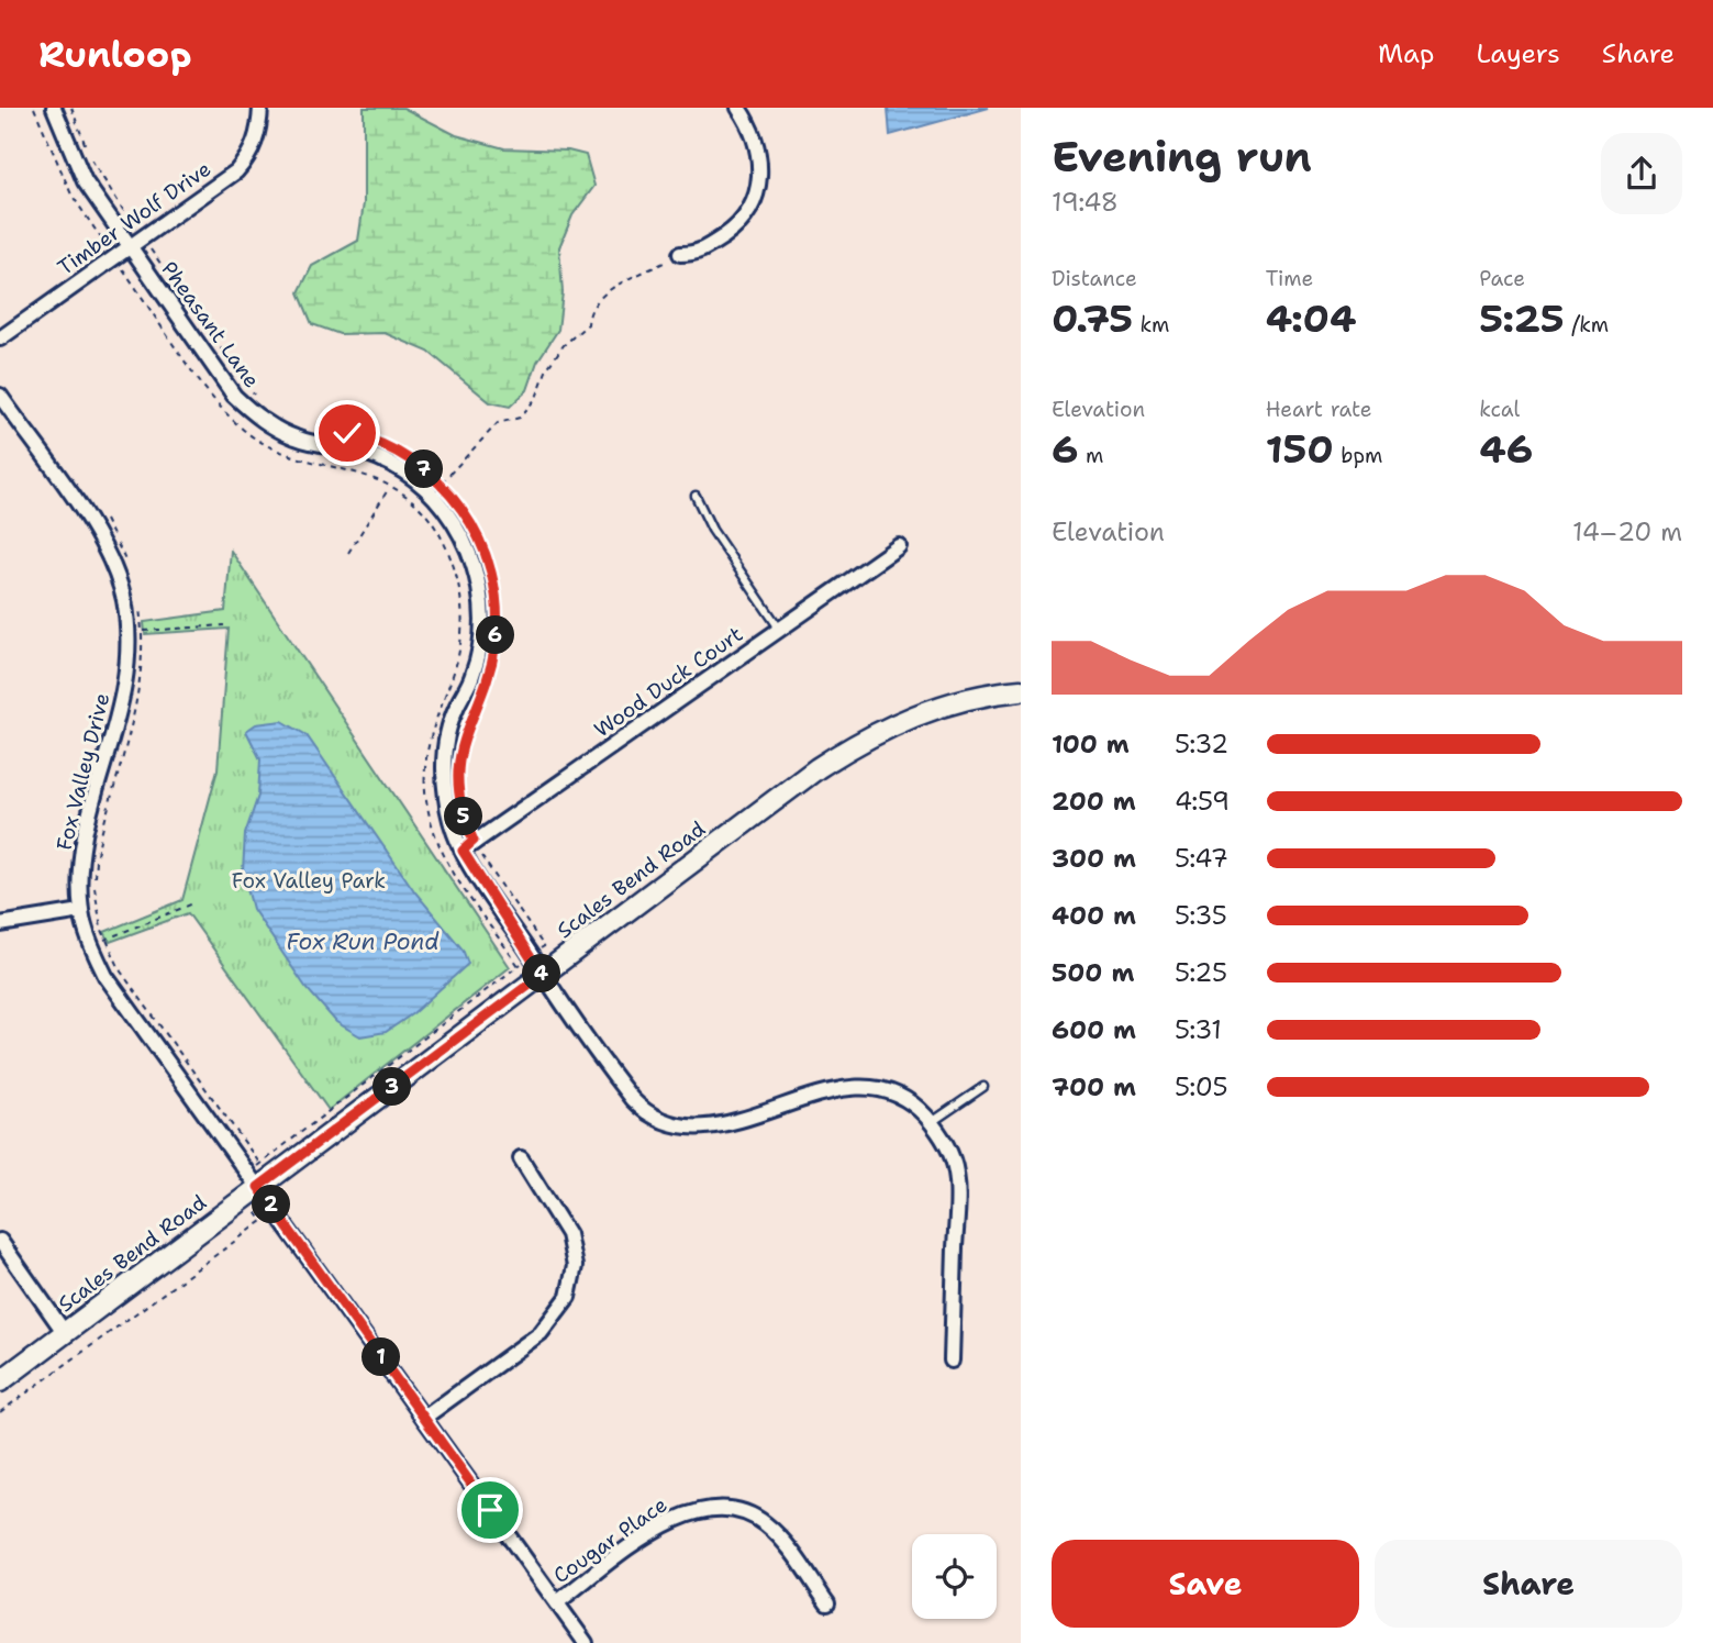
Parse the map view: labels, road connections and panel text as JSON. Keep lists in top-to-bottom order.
{
  "streets": {
    "street": [
      "Timber Wolf Drive",
      "Pheasant Lane",
      "Wood Duck Court",
      "Fox Valley Drive",
      "Scales Bend Road",
      "Cougar Place"
    ]
  },
  "crossings": [
    ["Timber Wolf Drive", "Pheasant Lane"],
    ["Pheasant Lane", "Wood Duck Court"],
    ["Pheasant Lane", "Scales Bend Road"],
    ["Fox Valley Drive", "Scales Bend Road"],
    ["Fox Valley Drive", "Cougar Place"]
  ],
  "water": ["Fox Run Pond"],
  "parks": ["Fox Valley Park"],
  "page": {
    "header": "Runloop",
    "nav": ["Map", "Layers", "Share"],
    "heading": ["Evening run", "19:48"],
    "stats": [
      ["Distance", "0.75 km"],
      ["Time", "4:04"],
      ["Pace", "5:25 /km"],
      ["Elevation", "6 m"],
      ["Heart rate", "150 bpm"],
      ["kcal", "46"]
    ],
    "pins": [
      "7",
      "6",
      "5",
      "4",
      "3",
      "2",
      "1"
    ],
    "chart": ["Elevation", "14–20 m"],
    "list": [
      {
        "name": "100 m",
        "note": "5:32"
      },
      {
        "name": "200 m",
        "note": "4:59"
      },
      {
        "name": "300 m",
        "note": "5:47"
      },
      {
        "name": "400 m",
        "note": "5:35"
      },
      {
        "name": "500 m",
        "note": "5:25"
      },
      {
        "name": "600 m",
        "note": "5:31"
      },
      {
        "name": "700 m",
        "note": "5:05"
      }
    ],
    "buttons": ["Save", "Share"]
  }
}
